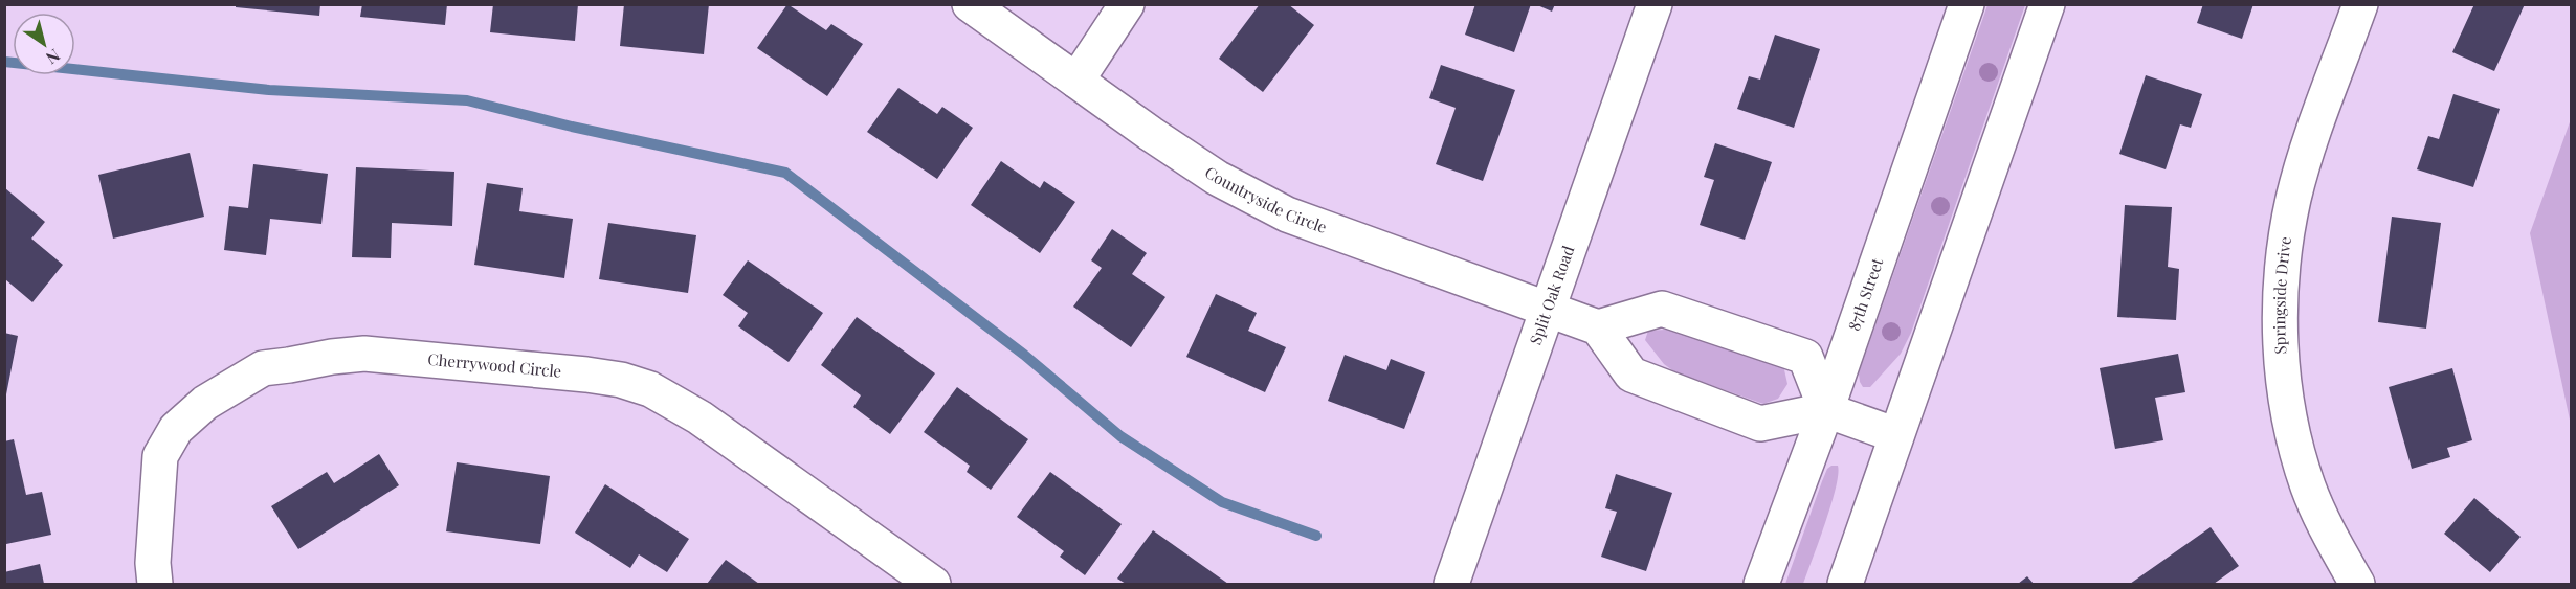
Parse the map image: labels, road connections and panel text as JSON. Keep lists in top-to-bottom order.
{
  "streets": {
    "street": [
      "Countryside Circle",
      "Split Oak Road",
      "87th Street",
      "Springside Drive",
      "Cherrywood Circle"
    ]
  },
  "crossings": [
    ["Countryside Circle", "Split Oak Road"]
  ],
  "north": "bottom right"
}
